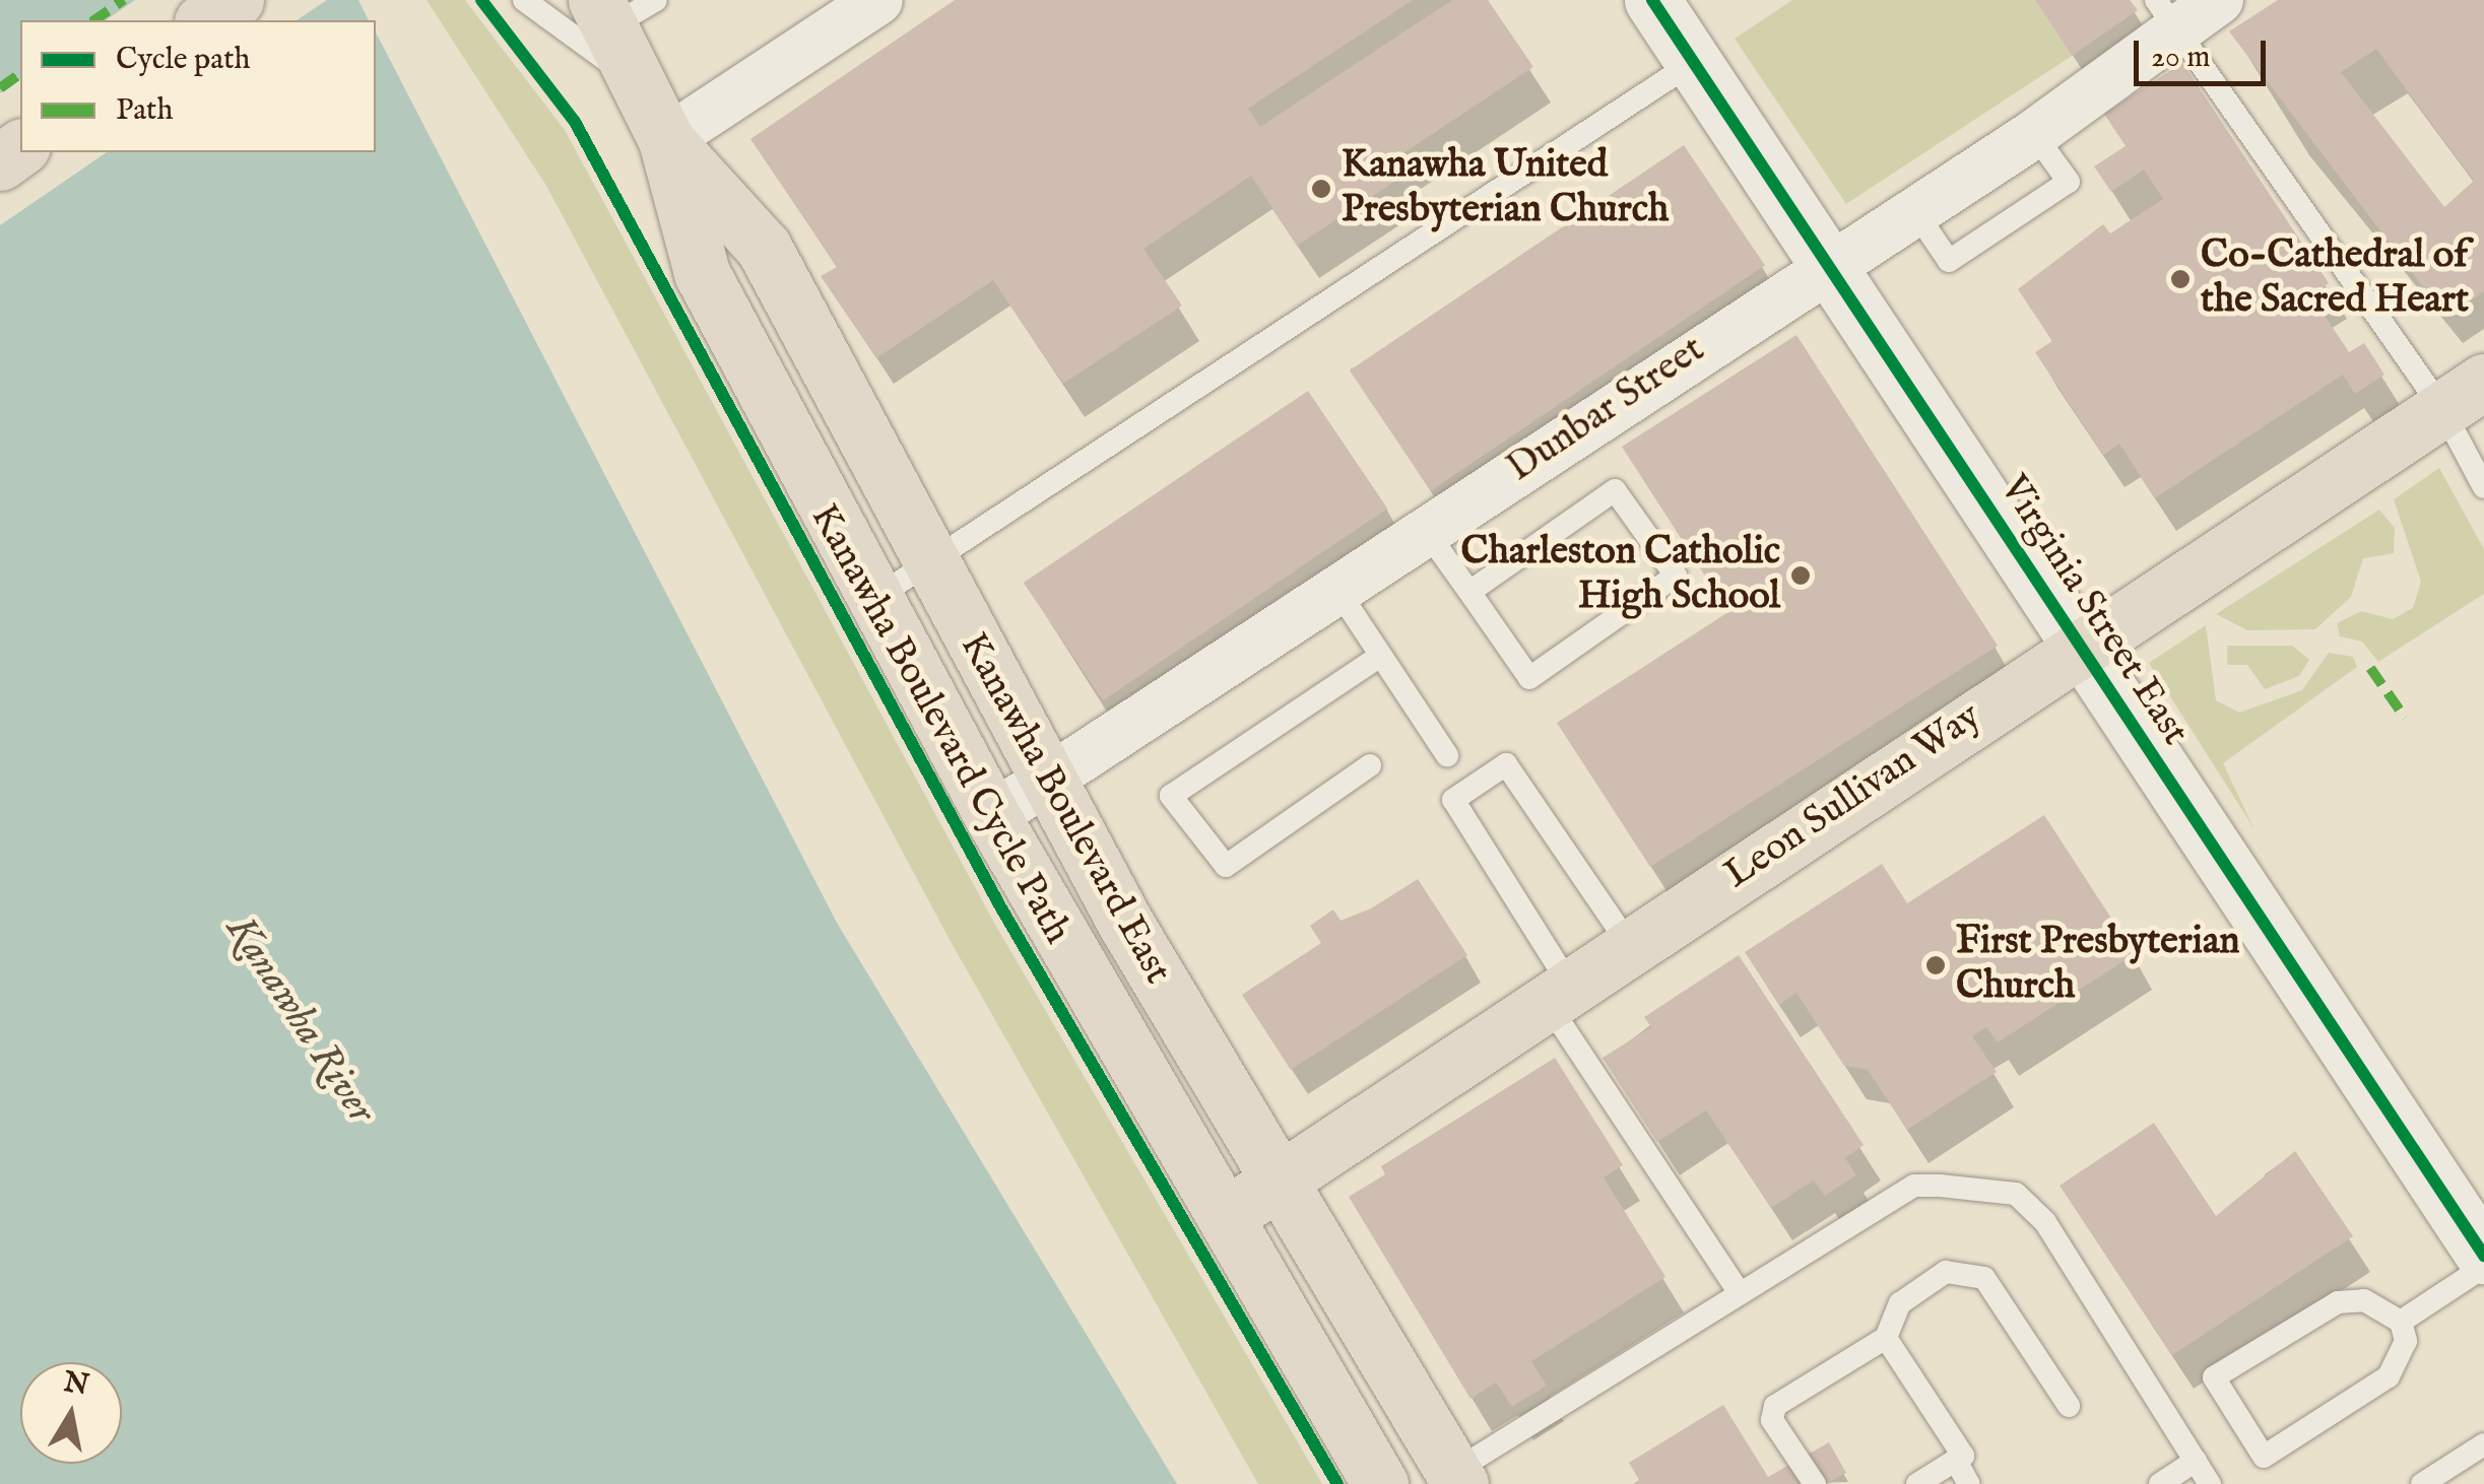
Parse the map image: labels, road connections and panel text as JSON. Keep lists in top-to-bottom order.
{
  "streets": {
    "main road": ["Virginia Street East", "Leon Sullivan Way", "Kanawha Boulevard East"],
    "street": ["Dunbar Street"],
    "cycle path": ["Kanawha Boulevard Cycle Path"]
  },
  "crossings": [
    ["Dunbar Street", "Virginia Street East"],
    ["Dunbar Street", "Kanawha Boulevard East"],
    ["Virginia Street East", "Leon Sullivan Way"],
    ["Leon Sullivan Way", "Kanawha Boulevard East"]
  ],
  "water": ["Kanawha River"],
  "places": [
    "Kanawha United Presbyterian Church",
    "Co-Cathedral of the Sacred Heart",
    "Charleston Catholic High School",
    "First Presbyterian Church"
  ],
  "legend": ["Cycle path", "Path"],
  "scale_bar": "20 m",
  "north": "top"
}
